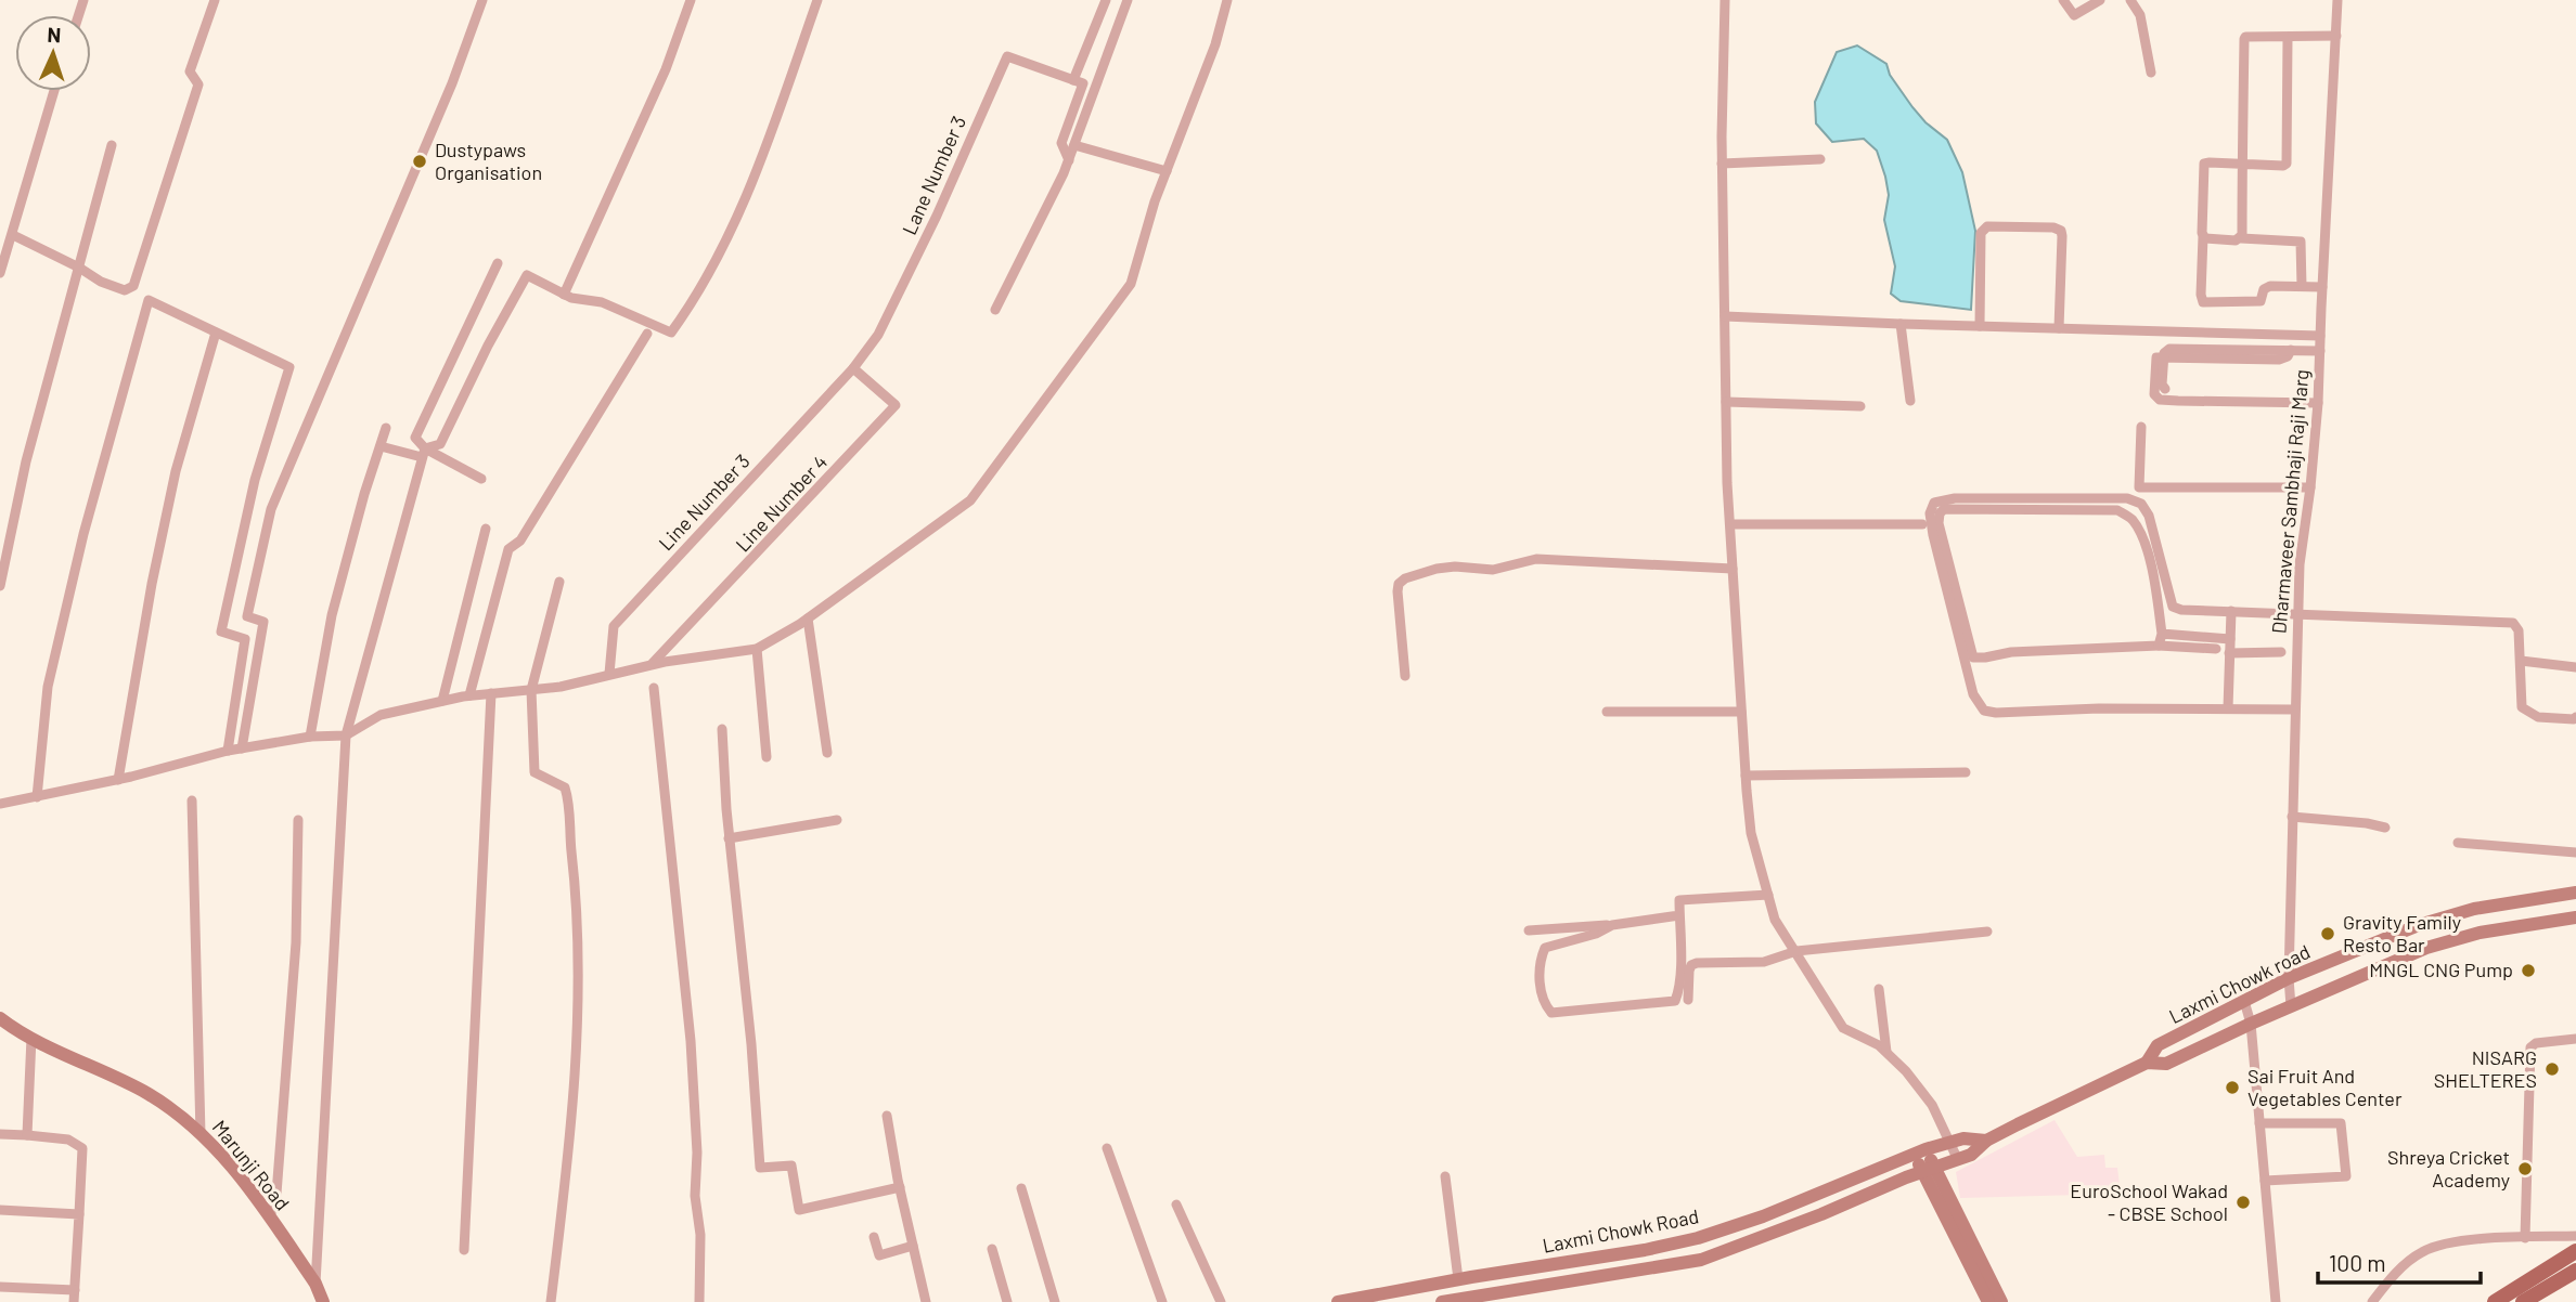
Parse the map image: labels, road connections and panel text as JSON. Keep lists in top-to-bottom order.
{
  "streets": {
    "main road": ["Laxmi Chowk road", "Marunji Road", "Laxmi Chowk Road"],
    "street": [
      "Lane Number 3",
      "Dharmaveer Sambhaji Raji Marg",
      "Line Number 3",
      "Line Number 4"
    ]
  },
  "crossings": [
    ["Lane Number 3", "Line Number 3"],
    ["Lane Number 3", "Line Number 4"],
    ["Dharmaveer Sambhaji Raji Marg", "Laxmi Chowk road"],
    ["Line Number 3", "Line Number 4"],
    ["Laxmi Chowk road", "Laxmi Chowk Road"]
  ],
  "places": [
    "Dustypaws Organisation",
    "Gravity Family Resto Bar",
    "MNGL CNG Pump",
    "NISARG SHELTERES",
    "Sai Fruit And Vegetables Center",
    "Shreya Cricket Academy",
    "EuroSchool Wakad - CBSE School"
  ],
  "scale_bar": "100 m",
  "north": "top"
}
